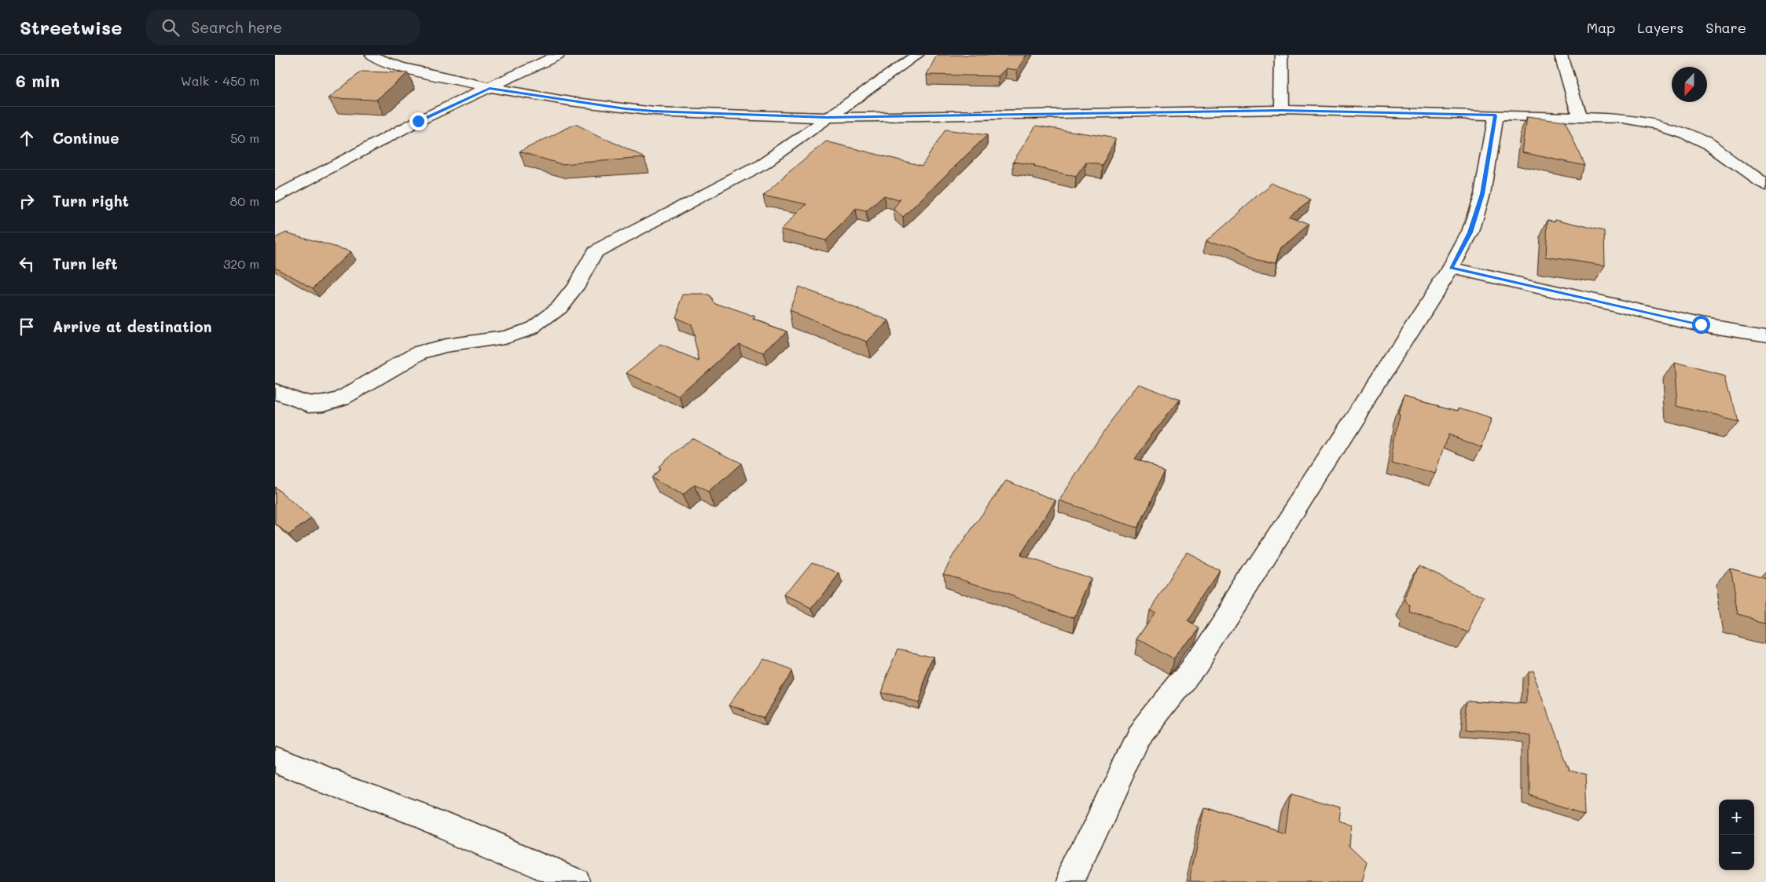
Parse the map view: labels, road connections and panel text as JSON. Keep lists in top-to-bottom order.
{
  "north": "bottom",
  "page": {
    "header": "Streetwise",
    "search": "Search here",
    "nav": ["Map", "Layers", "Share"],
    "heading": ["6 min", "Walk · 450 m"],
    "list": [
      ["Continue", "50 m"],
      ["Turn right", "80 m"],
      ["Turn left", "320 m"],
      "Arrive at destination"
    ],
    "map_buttons": ["+", "−"]
  }
}
